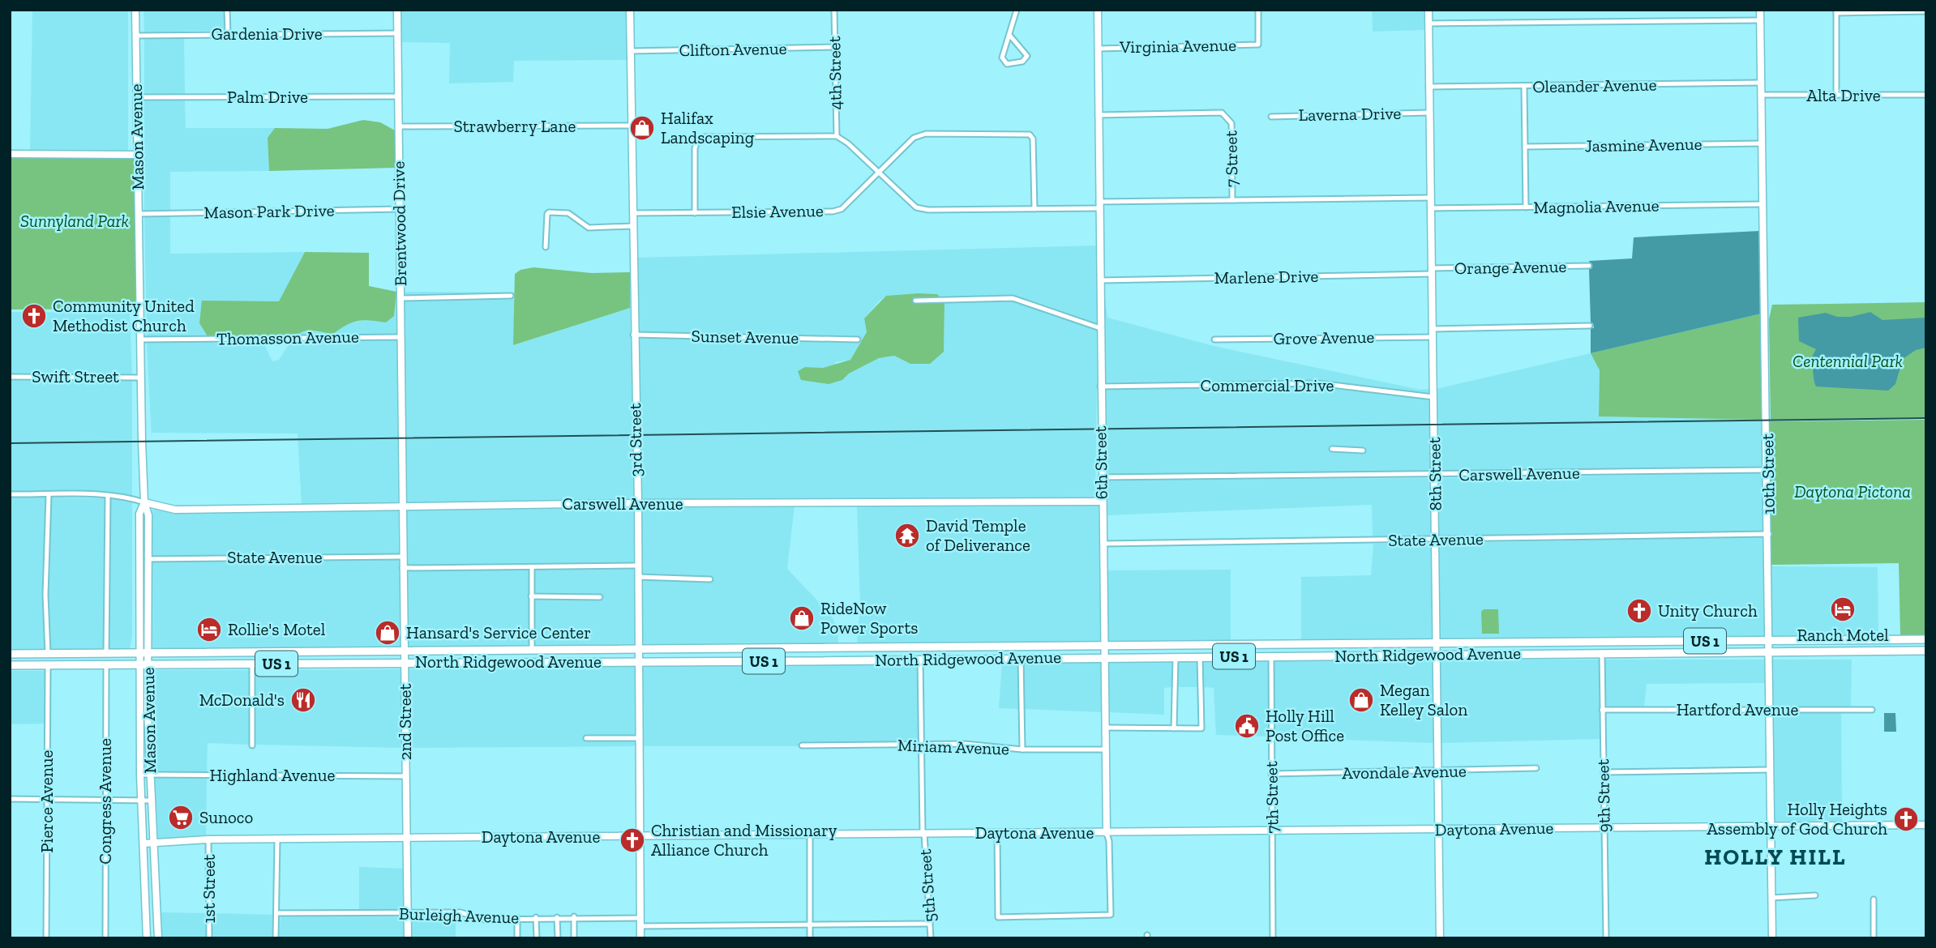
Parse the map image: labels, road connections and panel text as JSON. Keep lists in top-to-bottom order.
{
  "streets": {
    "main road": ["US 1", "North Ridgewood Avenue"],
    "street": [
      "Gardenia Drive",
      "Virginia Avenue",
      "Clifton Avenue",
      "4th Street",
      "Oleander Avenue",
      "Alta Drive",
      "Palm Drive",
      "Laverna Drive",
      "Strawberry Lane",
      "Mason Avenue",
      "Jasmine Avenue",
      "7 Street",
      "Magnolia Avenue",
      "Mason Park Drive",
      "Elsie Avenue",
      "Brentwood Drive",
      "Orange Avenue",
      "Marlene Drive",
      "Sunset Avenue",
      "Thomasson Avenue",
      "Grove Avenue",
      "Swift Street",
      "Commercial Drive",
      "3rd Street",
      "6th Street",
      "8th Street",
      "Carswell Avenue",
      "10th Street",
      "State Avenue",
      "Hartford Avenue",
      "2nd Street",
      "Miriam Avenue",
      "Avondale Avenue",
      "Highland Avenue",
      "9th Street",
      "7th Street",
      "Pierce Avenue",
      "Congress Avenue",
      "Daytona Avenue",
      "5th Street",
      "1st Street",
      "Burleigh Avenue"
    ]
  },
  "crossings": [
    ["Gardenia Drive", "Mason Avenue"],
    ["Gardenia Drive", "Brentwood Drive"],
    ["Virginia Avenue", "6th Street"],
    ["Clifton Avenue", "4th Street"],
    ["Clifton Avenue", "3rd Street"],
    ["Oleander Avenue", "8th Street"],
    ["Oleander Avenue", "10th Street"],
    ["Alta Drive", "10th Street"],
    ["Palm Drive", "Mason Avenue"],
    ["Palm Drive", "Brentwood Drive"],
    ["Laverna Drive", "8th Street"],
    ["Strawberry Lane", "Brentwood Drive"],
    ["Strawberry Lane", "3rd Street"],
    ["Mason Avenue", "Mason Park Drive"],
    ["Mason Avenue", "Thomasson Avenue"],
    ["Mason Avenue", "Swift Street"],
    ["Mason Avenue", "Carswell Avenue"],
    ["Mason Avenue", "State Avenue"],
    ["Mason Avenue", "North Ridgewood Avenue"],
    ["Mason Avenue", "Highland Avenue"],
    ["Mason Avenue", "Daytona Avenue"],
    ["Jasmine Avenue", "10th Street"],
    ["7 Street", "6th Street"],
    ["Magnolia Avenue", "8th Street"],
    ["Magnolia Avenue", "10th Street"],
    ["Mason Park Drive", "Brentwood Drive"],
    ["Elsie Avenue", "3rd Street"],
    ["Brentwood Drive", "Thomasson Avenue"],
    ["Brentwood Drive", "2nd Street"],
    ["Orange Avenue", "Marlene Drive"],
    ["Orange Avenue", "8th Street"],
    ["Marlene Drive", "6th Street"],
    ["Marlene Drive", "8th Street"],
    ["Sunset Avenue", "3rd Street"],
    ["Grove Avenue", "8th Street"],
    ["Commercial Drive", "6th Street"],
    ["Commercial Drive", "8th Street"],
    ["3rd Street", "Carswell Avenue"],
    ["3rd Street", "North Ridgewood Avenue"],
    ["3rd Street", "Daytona Avenue"],
    ["3rd Street", "Burleigh Avenue"],
    ["6th Street", "Carswell Avenue"],
    ["6th Street", "State Avenue"],
    ["6th Street", "North Ridgewood Avenue"],
    ["6th Street", "Miriam Avenue"],
    ["6th Street", "Daytona Avenue"],
    ["8th Street", "Carswell Avenue"],
    ["8th Street", "State Avenue"],
    ["8th Street", "North Ridgewood Avenue"],
    ["8th Street", "Avondale Avenue"],
    ["8th Street", "Daytona Avenue"],
    ["Carswell Avenue", "10th Street"],
    ["Carswell Avenue", "2nd Street"],
    ["10th Street", "State Avenue"],
    ["10th Street", "North Ridgewood Avenue"],
    ["10th Street", "Hartford Avenue"],
    ["10th Street", "Daytona Avenue"],
    ["State Avenue", "2nd Street"],
    ["North Ridgewood Avenue", "2nd Street"],
    ["North Ridgewood Avenue", "9th Street"],
    ["North Ridgewood Avenue", "7th Street"],
    ["North Ridgewood Avenue", "Pierce Avenue"],
    ["North Ridgewood Avenue", "Congress Avenue"],
    ["North Ridgewood Avenue", "5th Street"],
    ["Hartford Avenue", "9th Street"],
    ["2nd Street", "Highland Avenue"],
    ["2nd Street", "Daytona Avenue"],
    ["2nd Street", "Burleigh Avenue"],
    ["Miriam Avenue", "5th Street"],
    ["Avondale Avenue", "7th Street"],
    ["9th Street", "Daytona Avenue"],
    ["7th Street", "Daytona Avenue"],
    ["Daytona Avenue", "5th Street"],
    ["Daytona Avenue", "1st Street"]
  ],
  "districts": ["HOLLY HILL"],
  "parks": ["Sunnyland Park", "Centennial Park", "Daytona Pictona"],
  "places": {
    "shop": [
      "Halifax Landscaping",
      "RideNow Power Sports",
      "Hansard's Service Center",
      "Megan Kelley Salon"
    ],
    "church": [
      "Community United Methodist Church",
      "Unity Church",
      "Holly Heights Assembly of God Church",
      "Christian and Missionary Alliance Church"
    ],
    "temple": ["David Temple of Deliverance"],
    "hotel": ["Ranch Motel", "Rollie's Motel"],
    "restaurant": ["McDonald's"],
    "public building": ["Holly Hill Post Office"],
    "supermarket": ["Sunoco"]
  }
}
